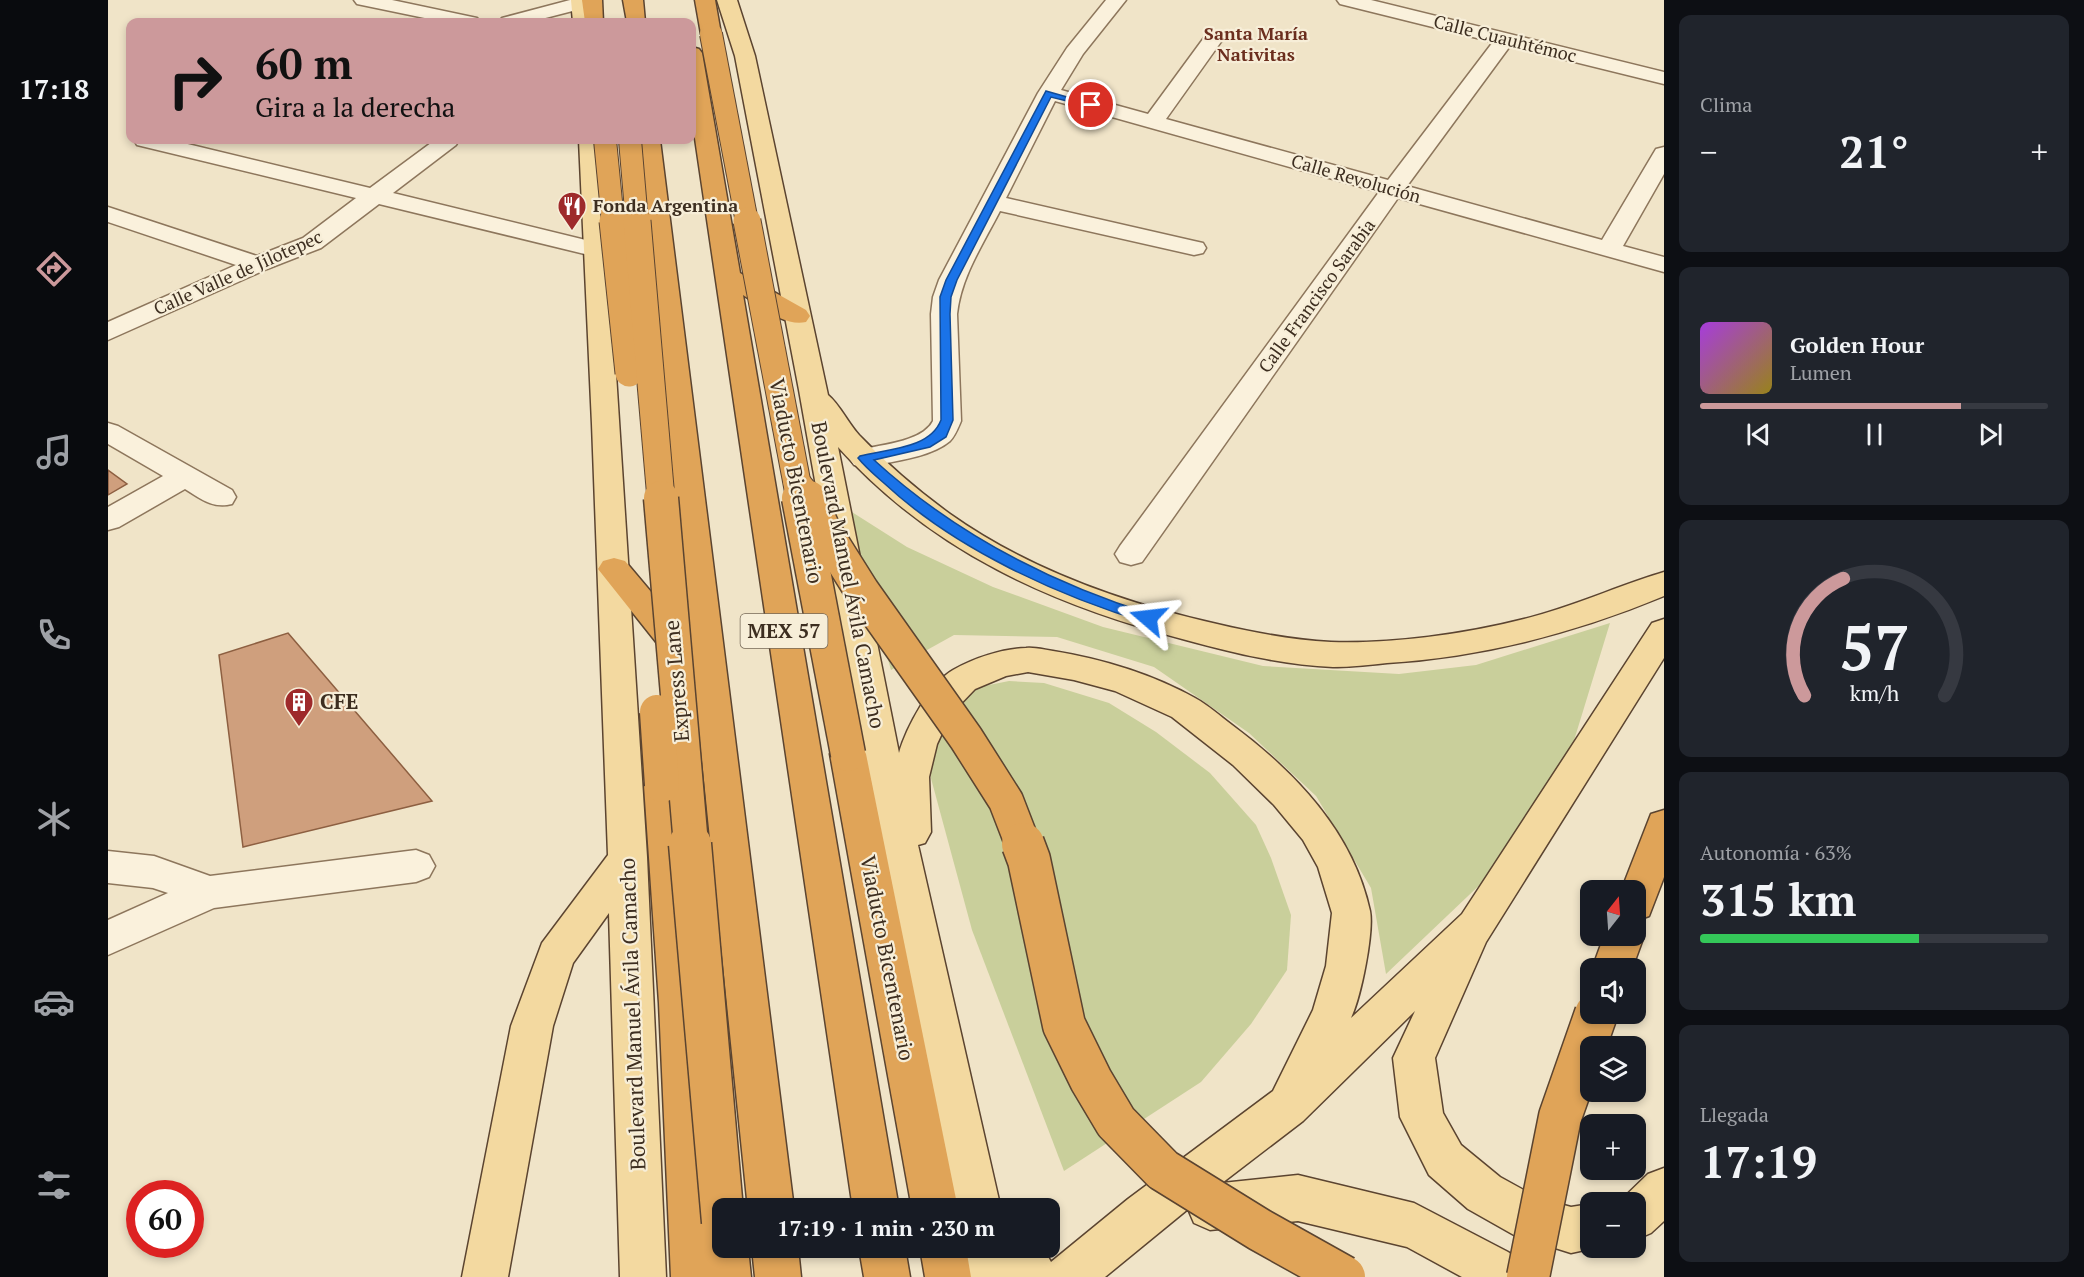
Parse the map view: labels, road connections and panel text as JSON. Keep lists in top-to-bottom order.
{
  "streets": {
    "highway": ["Viaducto Bicentenario", "MEX 57", "Express Lane"],
    "main road": ["Boulevard Manuel Ávila Camacho"],
    "street": [
      "Calle Cuauhtémoc",
      "Calle Revolución",
      "Calle Valle de Jilotepec",
      "Calle Francisco Sarabia"
    ]
  },
  "crossings": [
    ["Calle Cuauhtémoc", "Calle Francisco Sarabia"],
    ["Calle Revolución", "Calle Francisco Sarabia"]
  ],
  "districts": ["Santa María Nativitas"],
  "places": {
    "restaurant": ["Fonda Argentina"],
    "building": ["CFE"]
  },
  "north": "top",
  "page": {
    "tabs": "17:18",
    "tile": [
      "Clima",
      ["Autonomía · 63%", "315 km"],
      ["Llegada", "17:19"]
    ],
    "turn": ["60 m", "Gira a la derecha"],
    "heat": ["−", "21°", "+"],
    "song": ["Golden Hour", "Lumen"],
    "map_buttons": ["+", "−"],
    "limit": "60",
    "trip": "17:19 · 1 min · 230 m",
    "gauge": ["57", "km/h"]
  }
}
